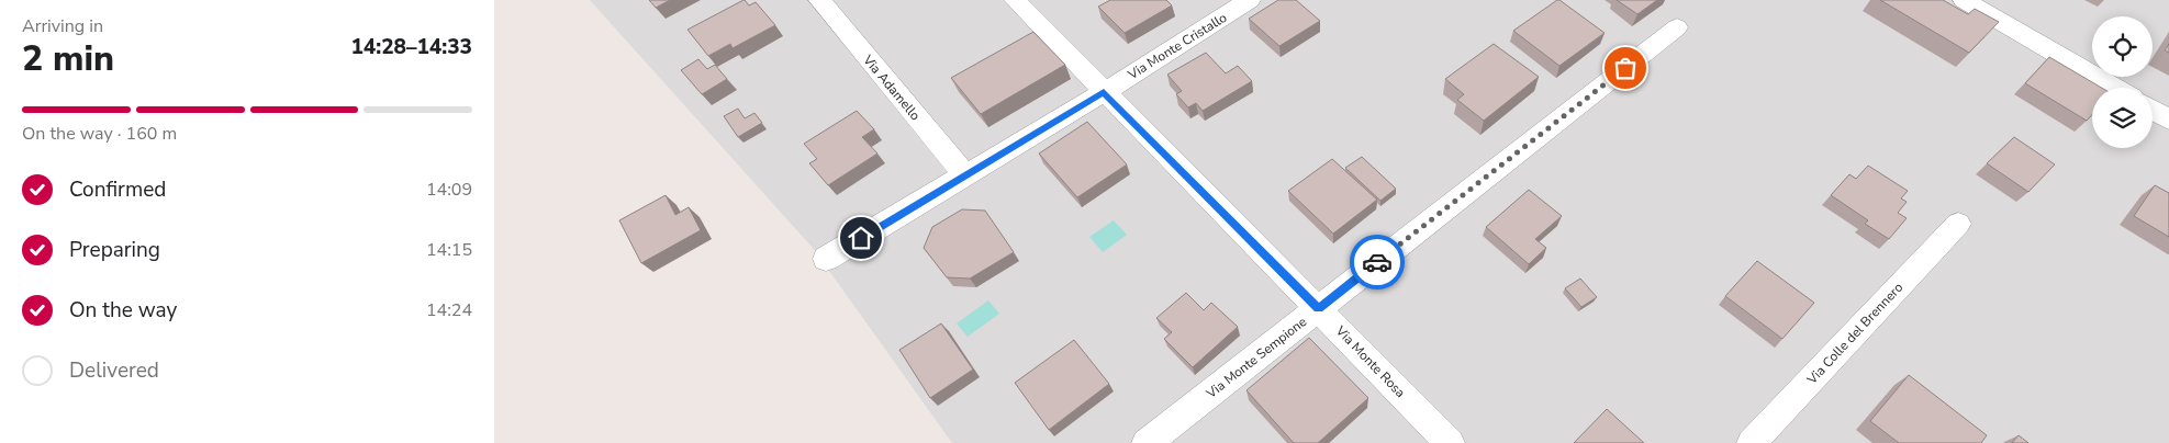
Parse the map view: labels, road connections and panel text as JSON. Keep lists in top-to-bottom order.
{
  "streets": {
    "street": [
      "Via Monte Cristallo",
      "Via Adamello",
      "Via Colle del Brennero",
      "Via Monte Sempione",
      "Via Monte Rosa"
    ]
  },
  "crossings": [
    ["Via Monte Cristallo", "Via Adamello"],
    ["Via Monte Cristallo", "Via Monte Rosa"],
    ["Via Monte Sempione", "Via Monte Rosa"]
  ],
  "page": {
    "heading": ["2 min", "Arriving in", "14:28–14:33"],
    "bar": "On the way · 160 m",
    "list": [
      ["Confirmed", "14:09"],
      ["Preparing", "14:15"],
      ["On the way", "14:24"],
      "Delivered"
    ]
  }
}
